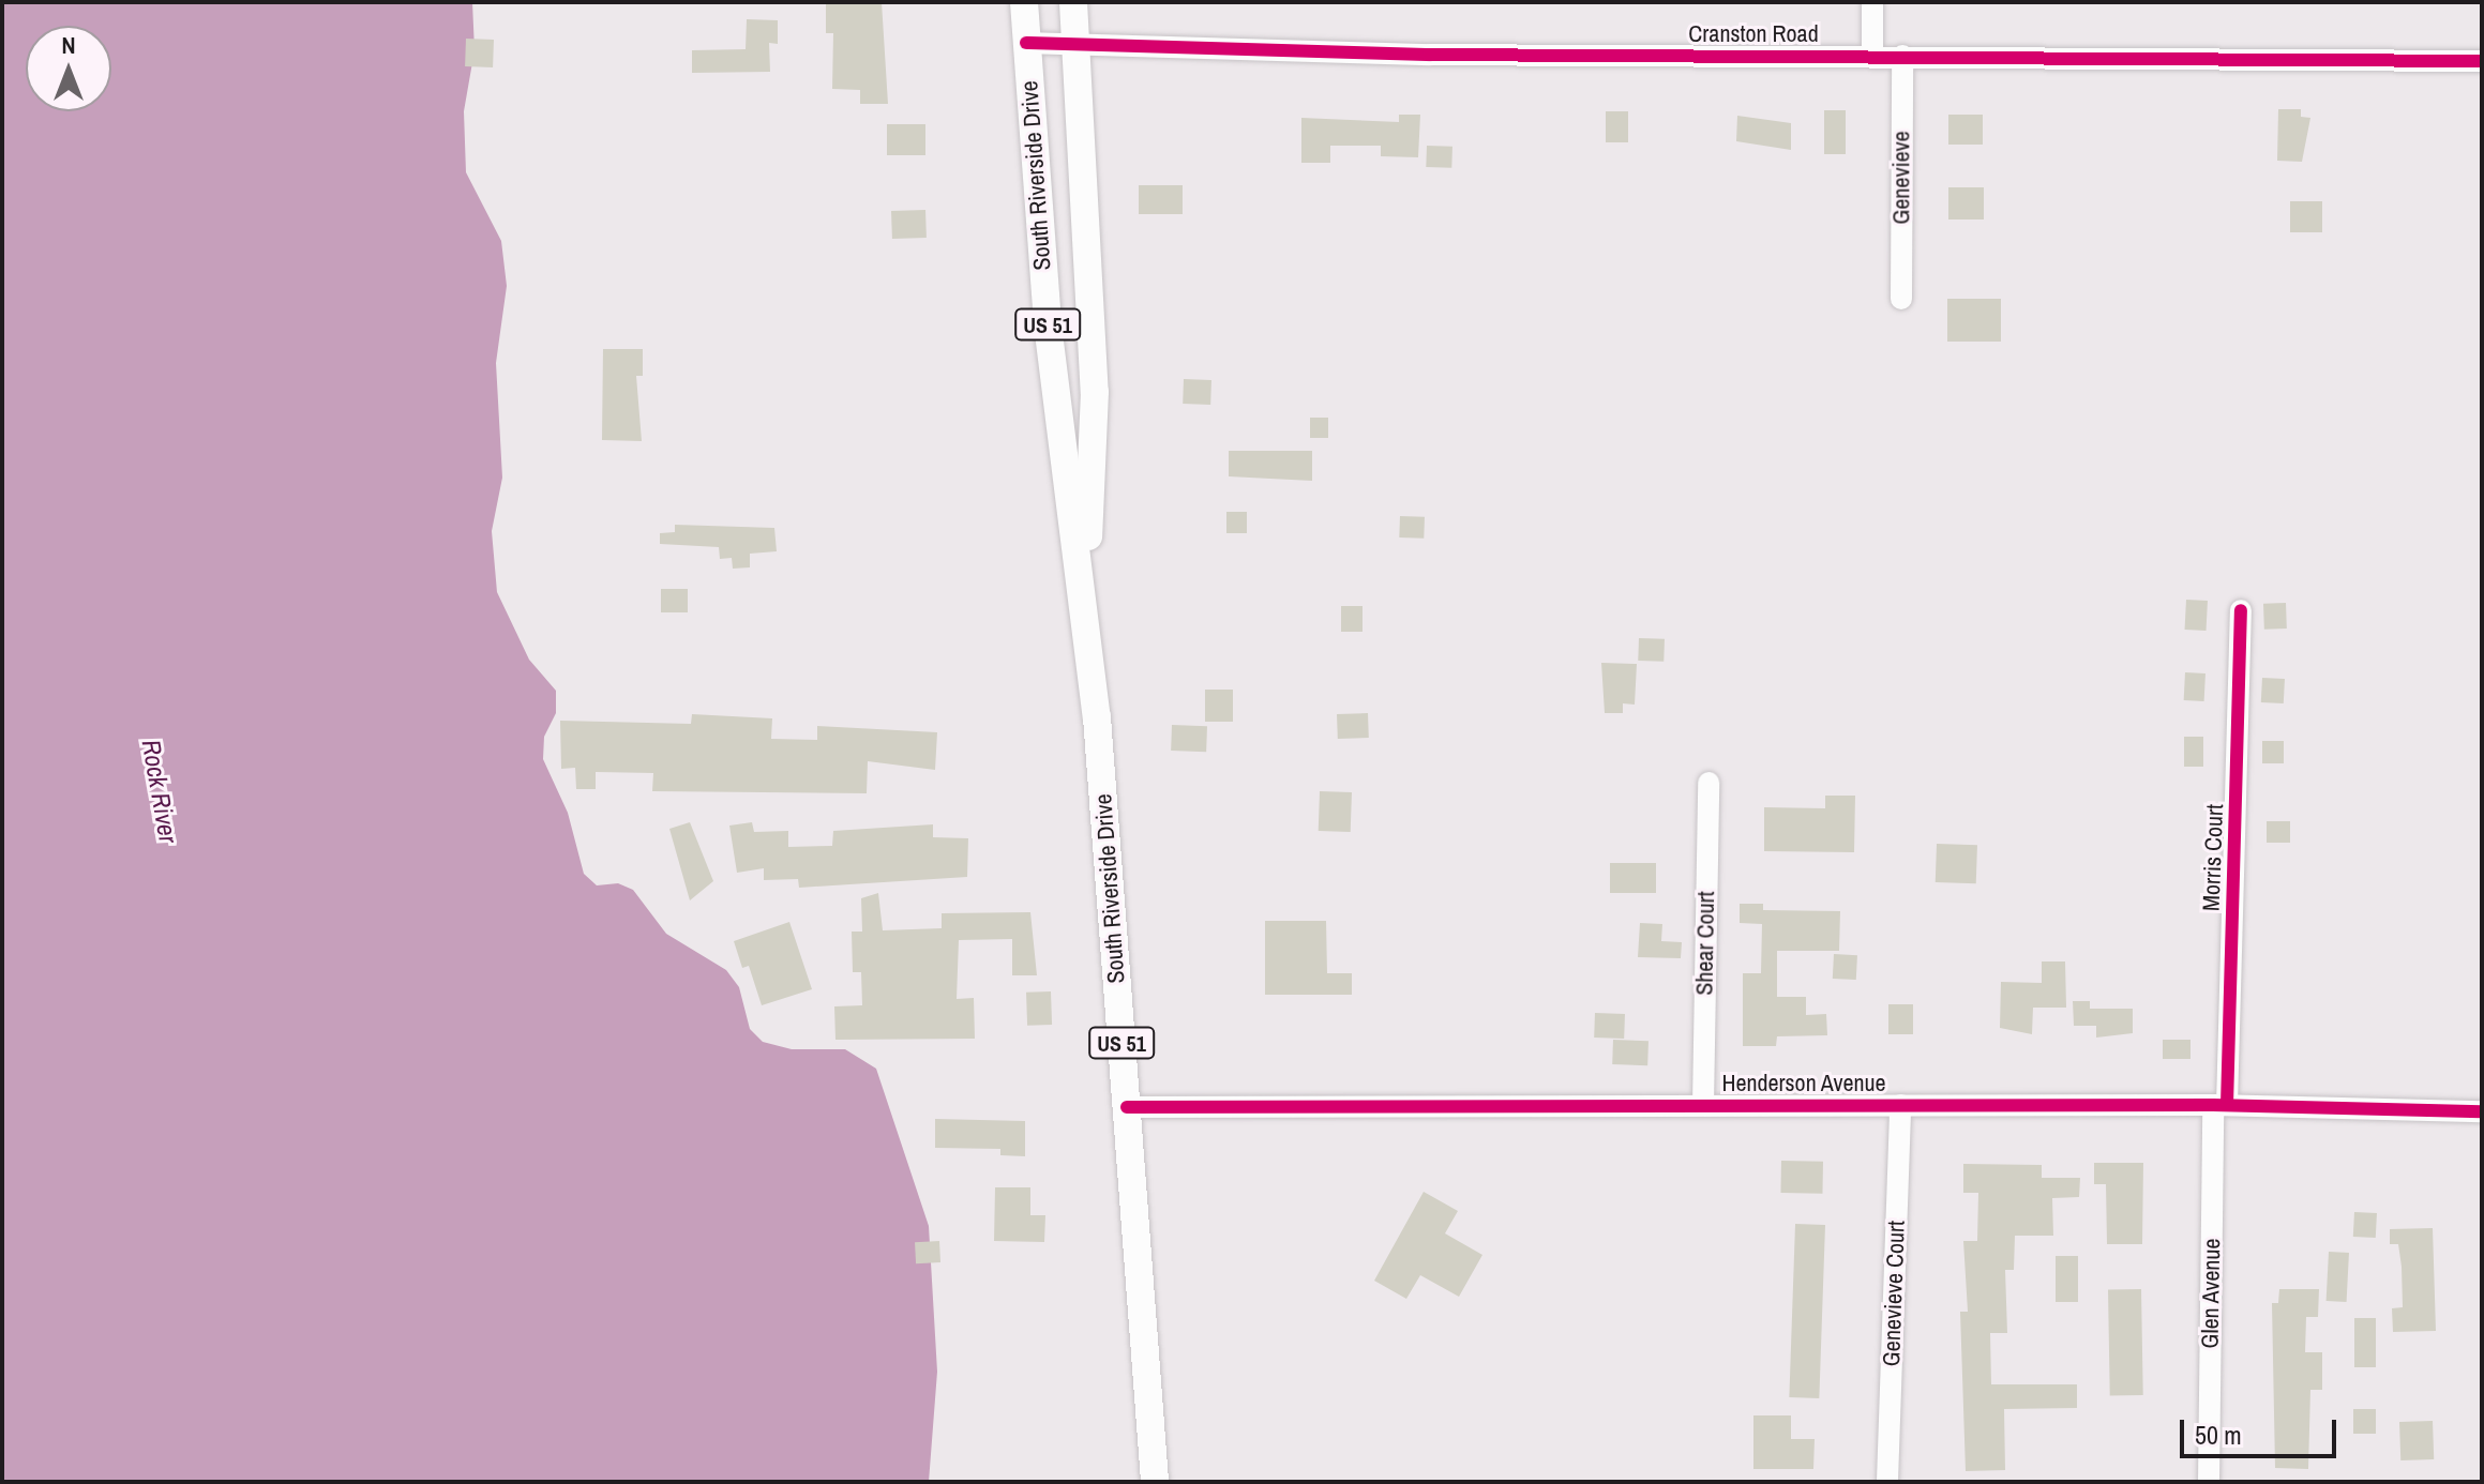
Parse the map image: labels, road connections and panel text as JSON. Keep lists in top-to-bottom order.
{
  "streets": {
    "main road": ["South Riverside Drive", "US 51"],
    "street": [
      "Cranston Road",
      "Genevieve",
      "Morris Court",
      "Shear Court",
      "Henderson Avenue",
      "Genevieve Court",
      "Glen Avenue"
    ]
  },
  "crossings": [
    ["Cranston Road", "South Riverside Drive"],
    ["Cranston Road", "Genevieve"],
    ["South Riverside Drive", "Henderson Avenue"],
    ["Morris Court", "Henderson Avenue"],
    ["Morris Court", "Glen Avenue"],
    ["Shear Court", "Henderson Avenue"],
    ["Henderson Avenue", "Genevieve Court"],
    ["Henderson Avenue", "Glen Avenue"]
  ],
  "water": ["Rock River"],
  "scale_bar": "50 m",
  "north": "top"
}
